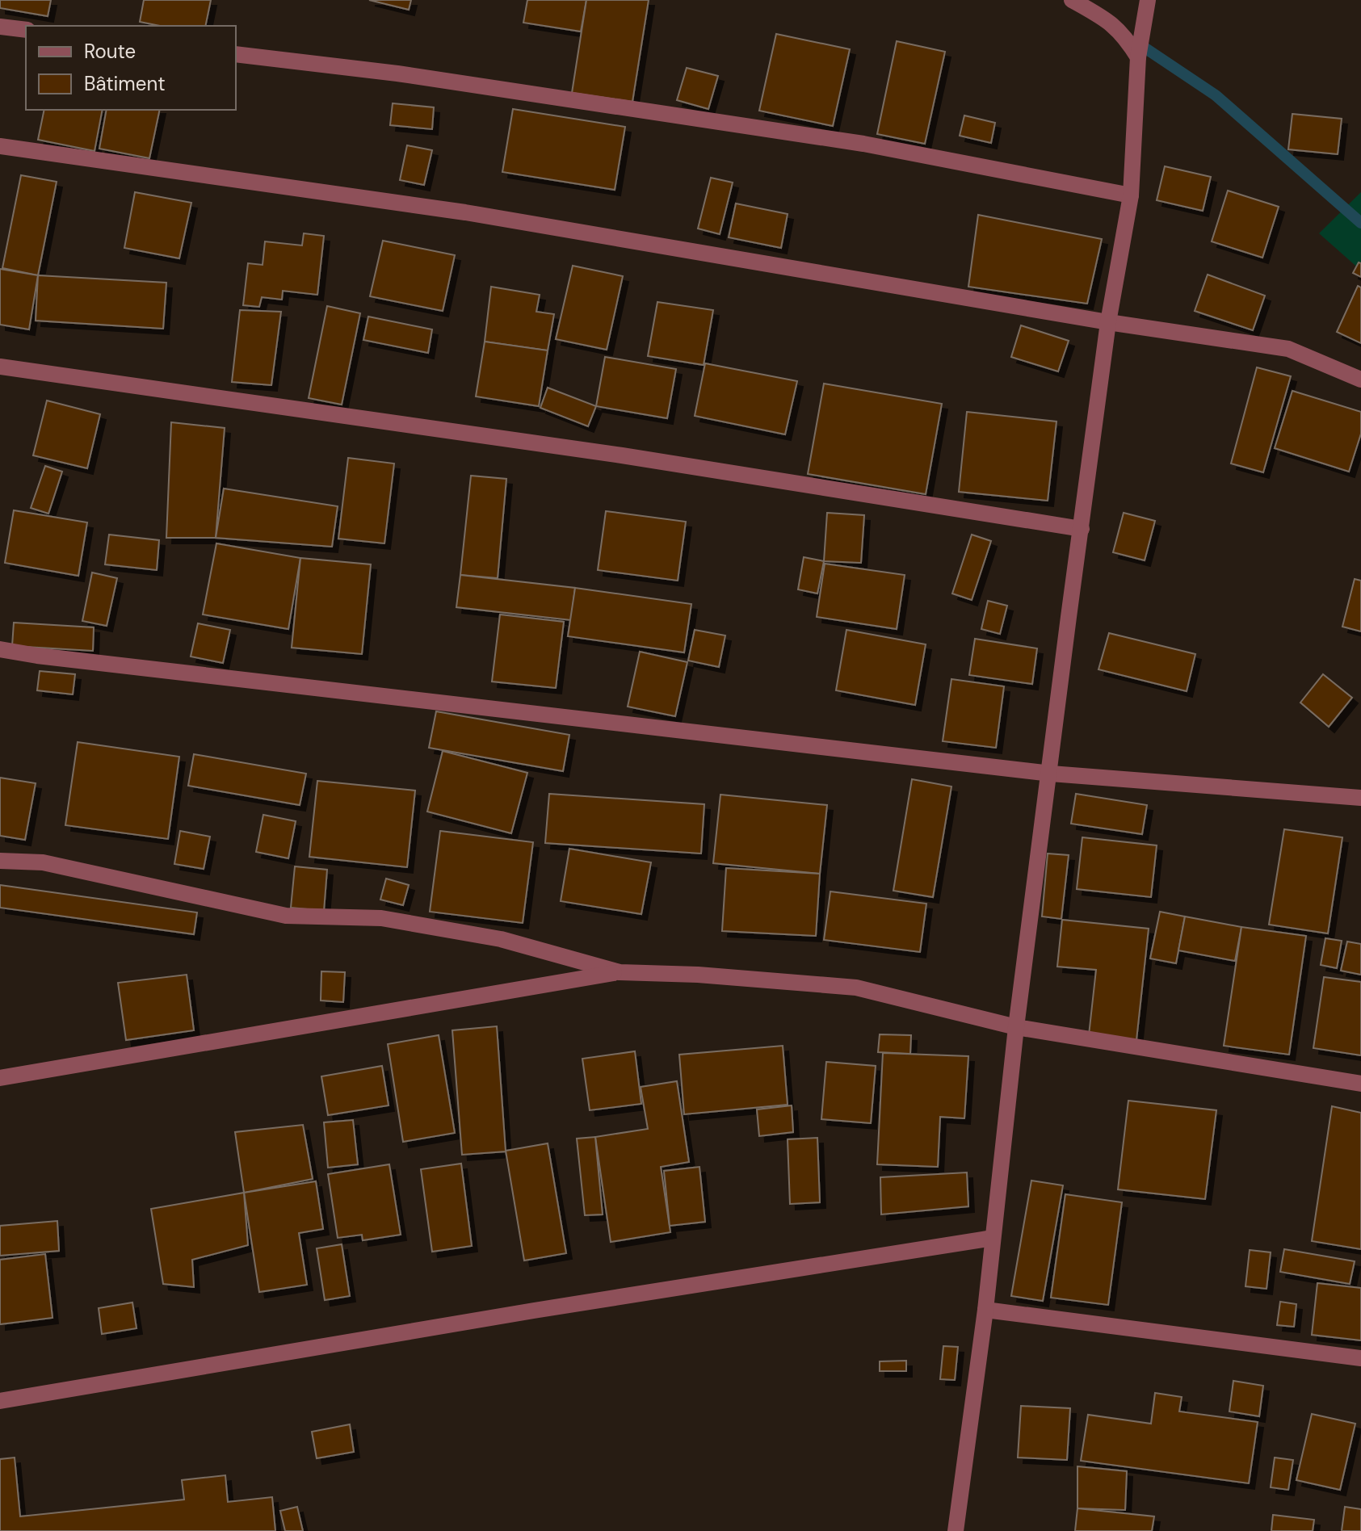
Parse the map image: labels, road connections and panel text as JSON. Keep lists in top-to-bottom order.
{
  "legend": ["Route", "Bâtiment"]
}
